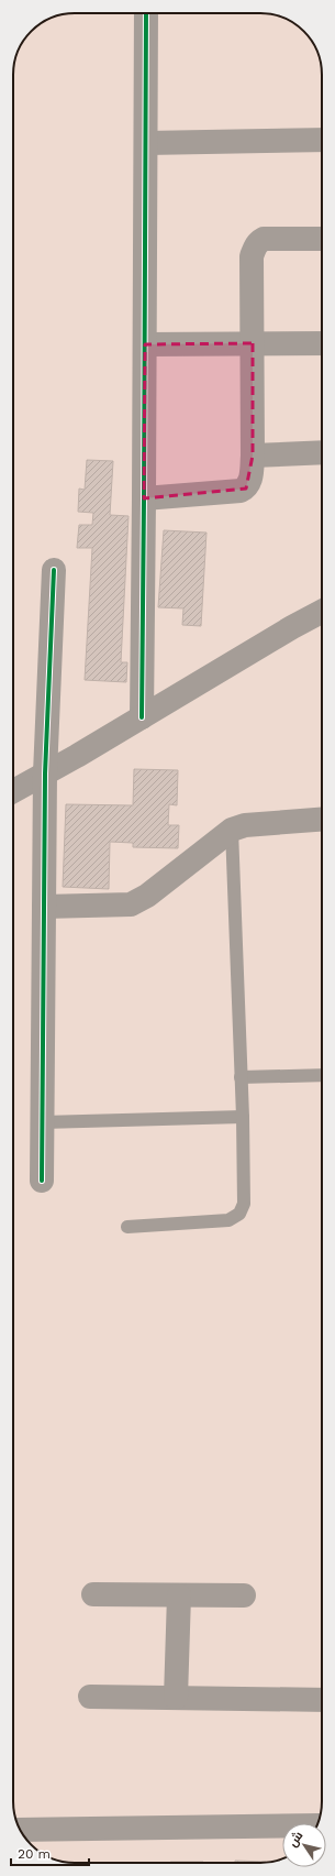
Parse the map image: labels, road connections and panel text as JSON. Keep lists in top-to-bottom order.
{
  "scale_bar": "20 m",
  "north": "top left"
}
